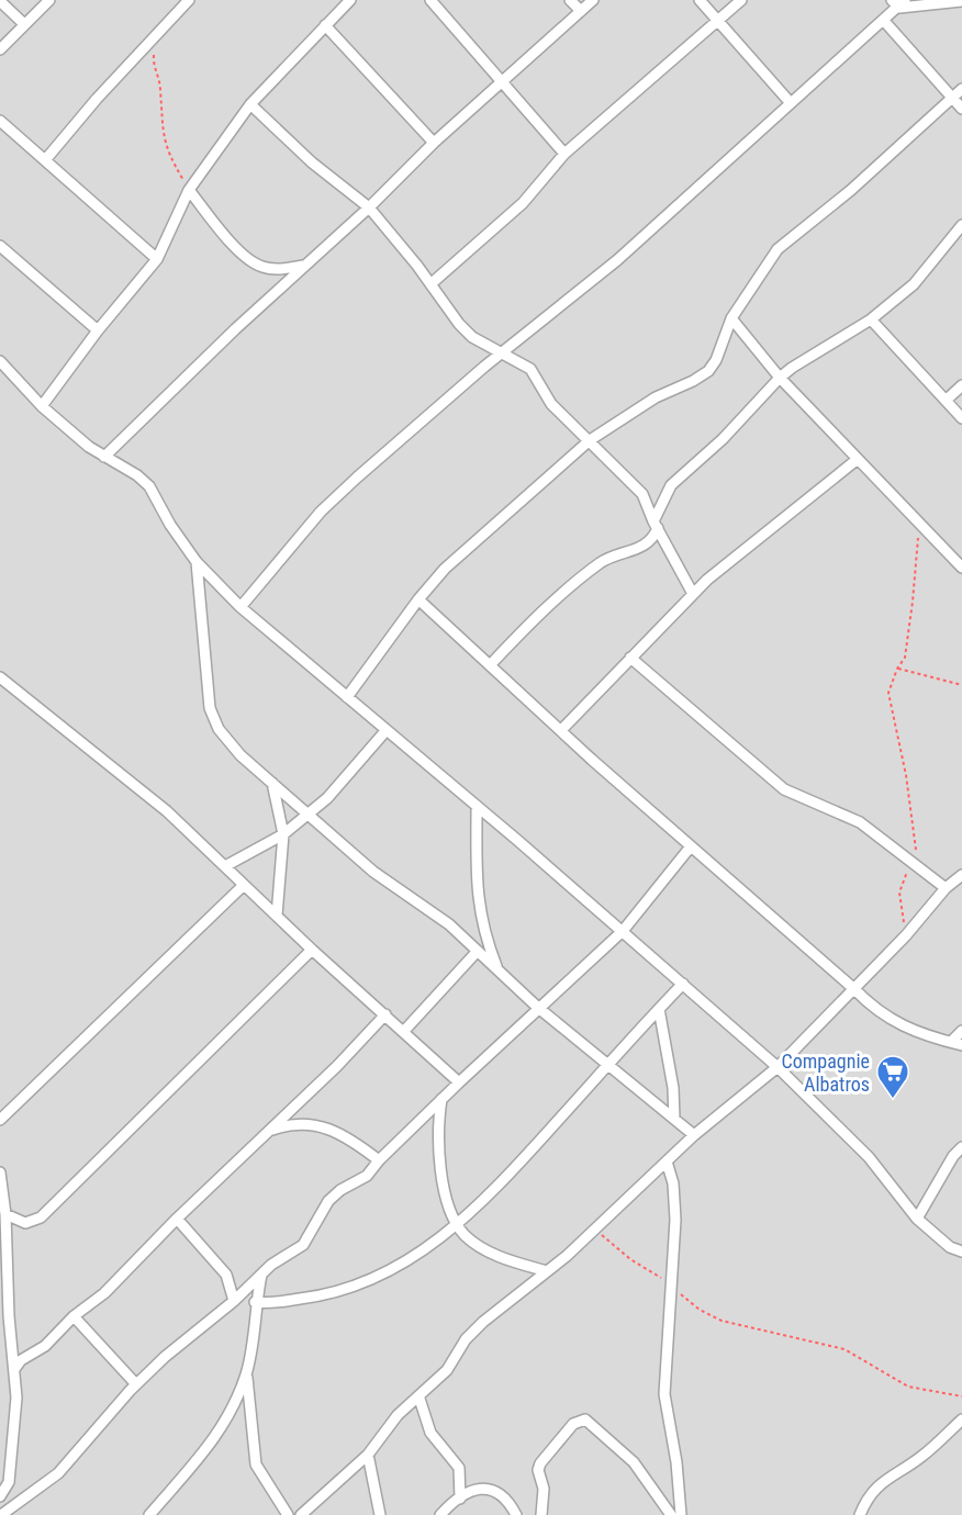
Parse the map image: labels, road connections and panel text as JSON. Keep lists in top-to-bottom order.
{
  "places": {
    "supermarket": ["Compagnie Albatros"]
  }
}
